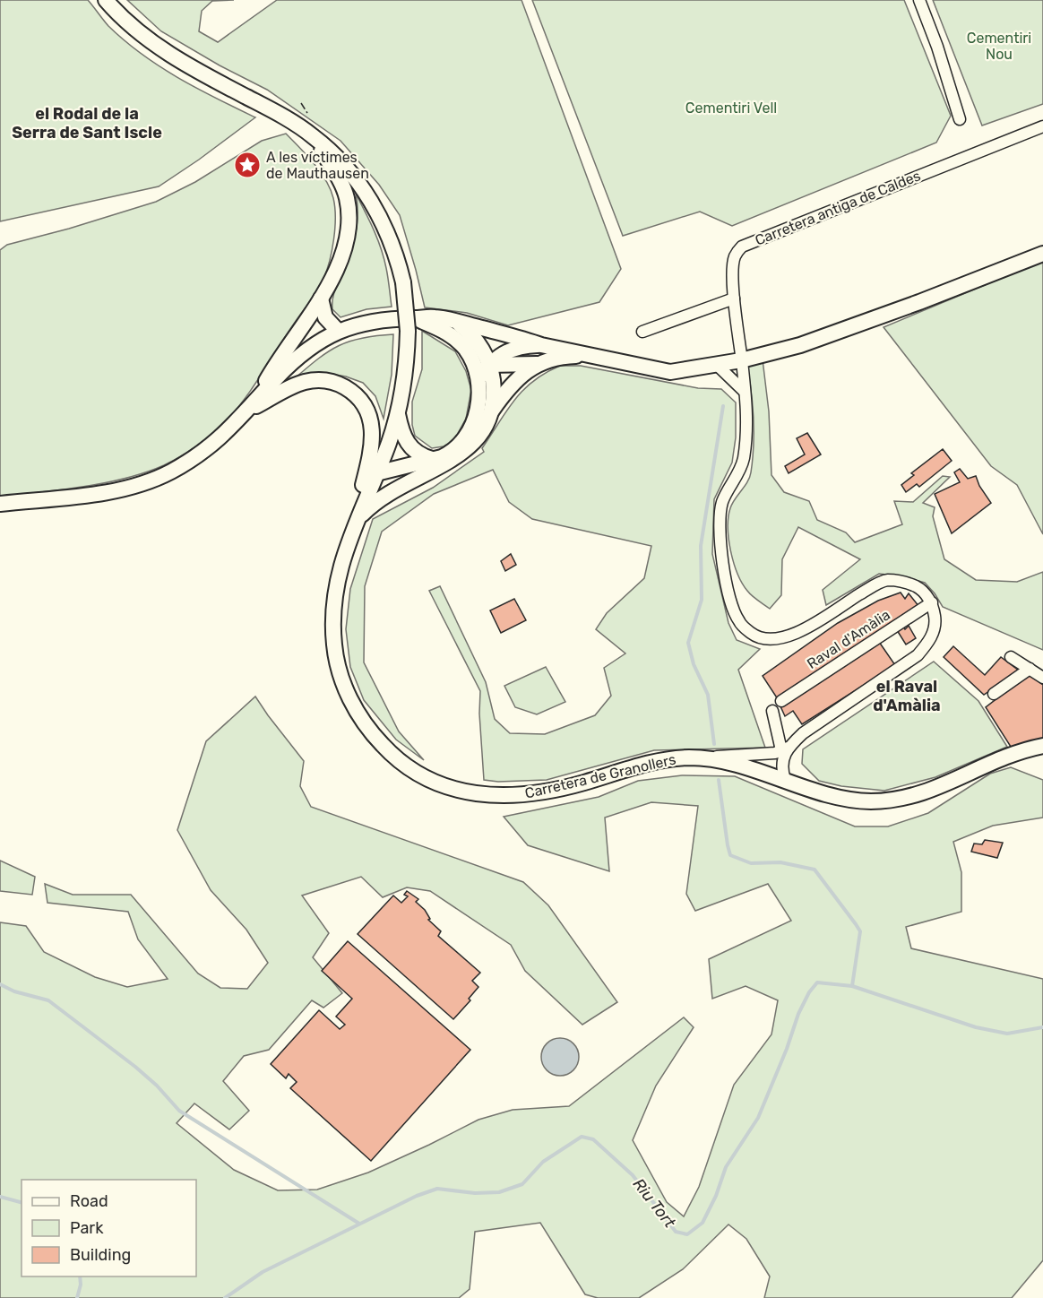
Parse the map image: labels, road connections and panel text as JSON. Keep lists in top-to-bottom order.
{
  "streets": {
    "main road": ["Carretera de Granollers"],
    "street": ["Carretera antiga de Caldes", "Raval d'Amàlia"]
  },
  "crossings": [
    ["Carretera antiga de Caldes", "Raval d'Amàlia"]
  ],
  "districts": ["el Rodal de la Serra de Sant Iscle", "el Raval d'Amàlia"],
  "water": ["Riu Tort"],
  "parks": ["Cementiri Nou", "Cementiri Vell"],
  "places": {
    "place": ["A les víctimes de Mauthausen"]
  },
  "legend": ["Road", "Park", "Building"]
}
